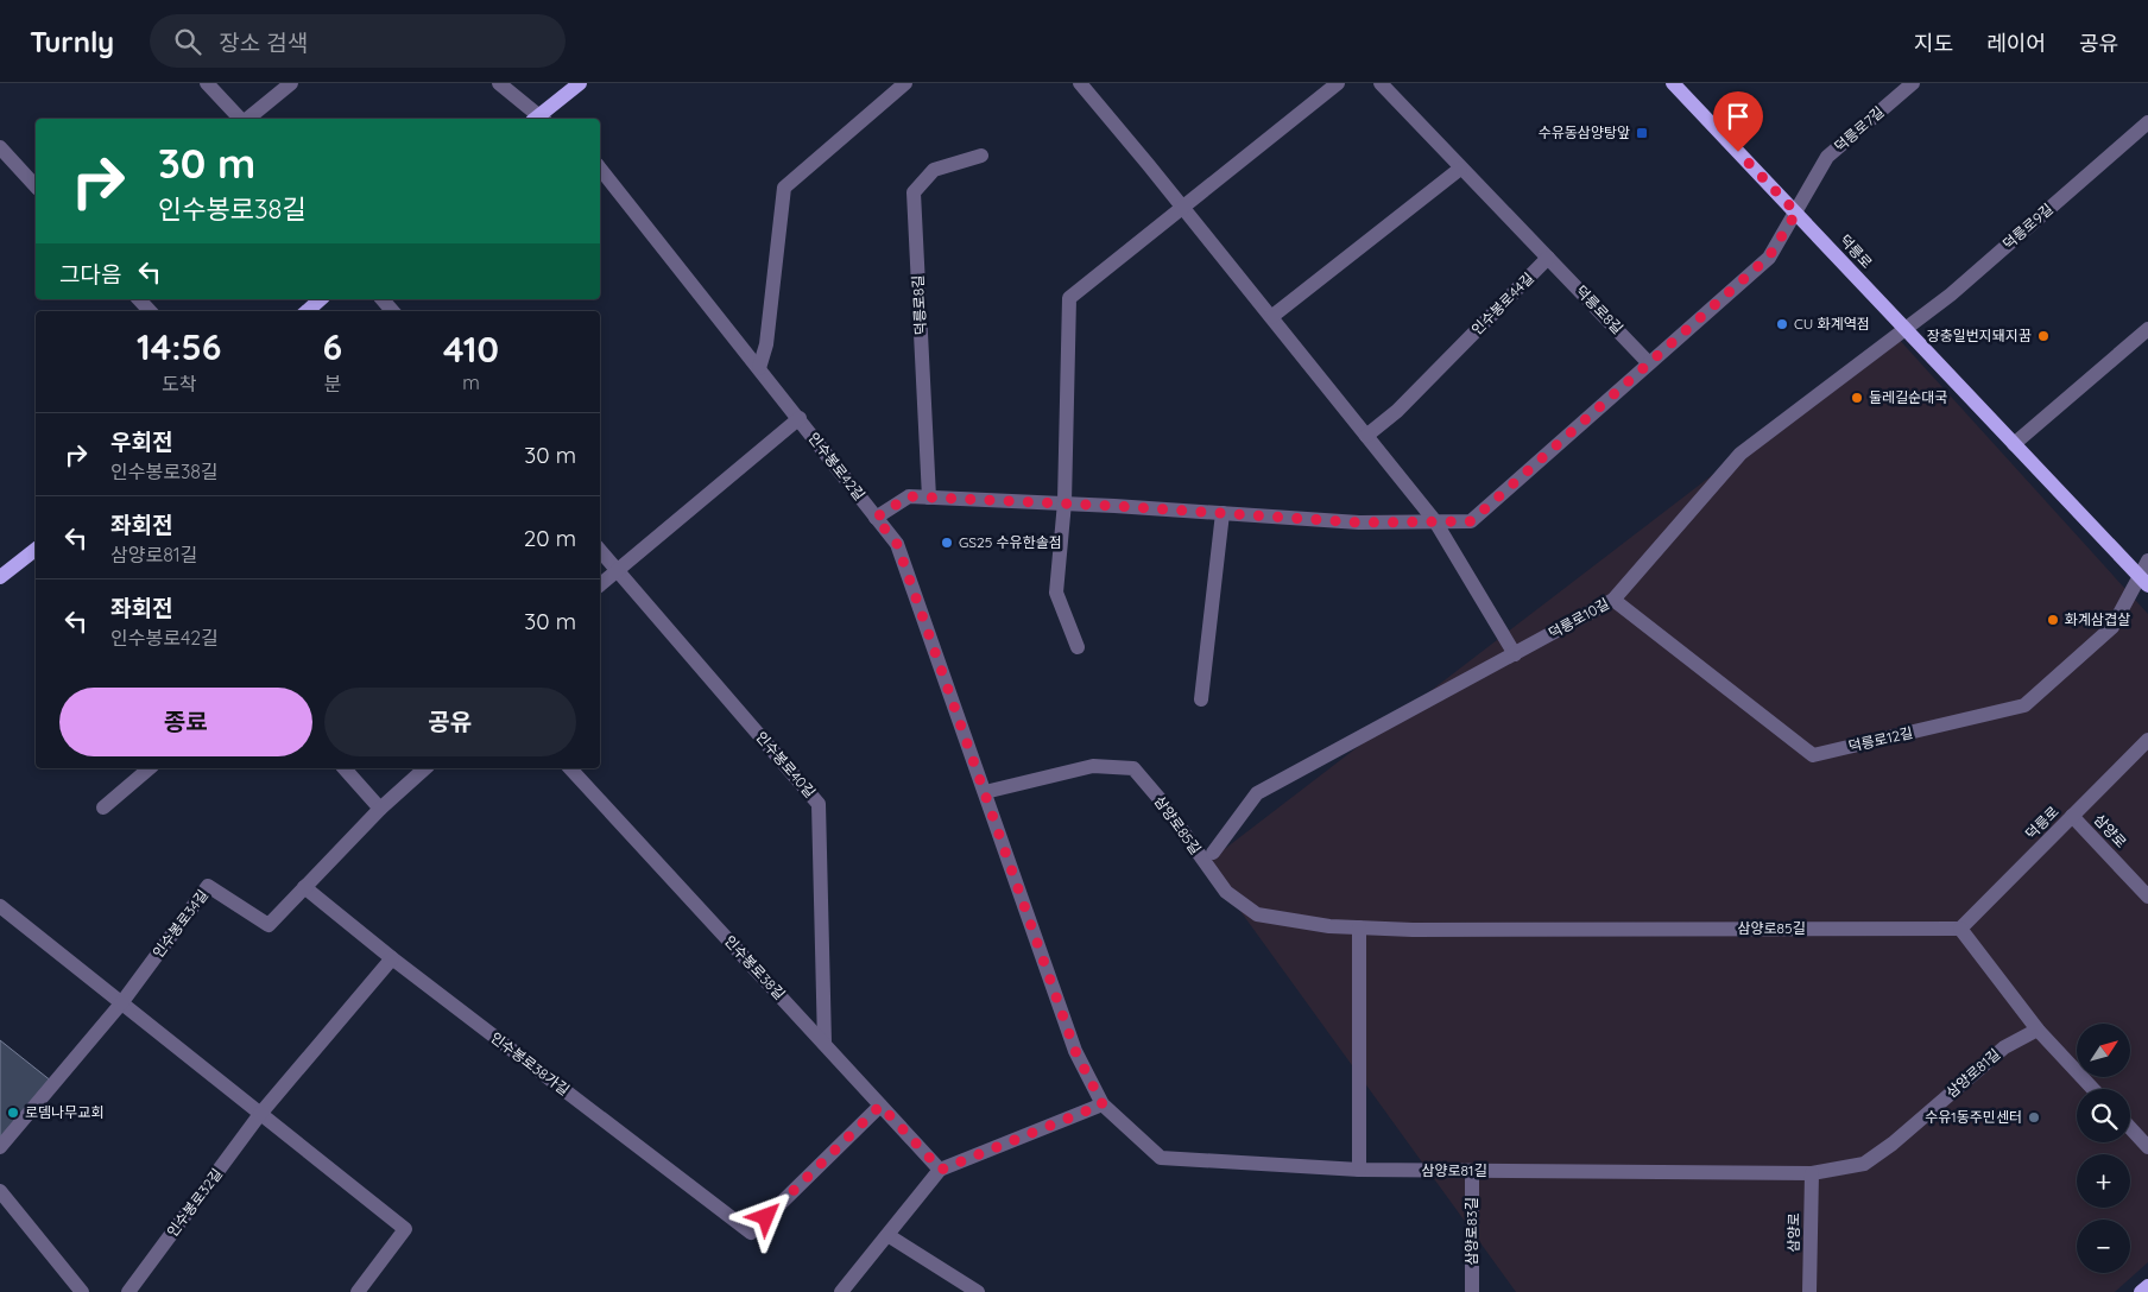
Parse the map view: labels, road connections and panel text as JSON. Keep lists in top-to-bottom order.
{
  "streets": {
    "main road": ["덕릉로"],
    "street": [
      "덕릉로7길",
      "덕릉로9길",
      "인수봉로44길",
      "덕릉로8길",
      "인수봉로42길",
      "덕릉로10길",
      "덕릉로12길",
      "인수봉로40길",
      "삼양로85길",
      "삼양로",
      "인수봉로34길",
      "인수봉로38길",
      "인수봉로38가길",
      "삼양로81길",
      "인수봉로32길",
      "삼양로83길"
    ]
  },
  "crossings": [
    ["덕릉로7길", "덕릉로"],
    ["덕릉로9길", "덕릉로"],
    ["덕릉로9길", "덕릉로10길"],
    ["덕릉로", "덕릉로10길"],
    ["덕릉로", "덕릉로12길"],
    ["덕릉로", "삼양로85길"],
    ["덕릉로", "삼양로"],
    ["인수봉로44길", "덕릉로8길"],
    ["인수봉로42길", "삼양로85길"],
    ["인수봉로42길", "삼양로81길"],
    ["덕릉로10길", "덕릉로12길"],
    ["인수봉로40길", "인수봉로38길"],
    ["삼양로", "삼양로81길"],
    ["인수봉로34길", "인수봉로38가길"],
    ["인수봉로38길", "인수봉로38가길"],
    ["삼양로81길", "삼양로83길"]
  ],
  "places": {
    "transit": ["수유동삼양탕앞"],
    "other": [
      "CU 화계역점",
      "장충일번지돼지꿈",
      "둘레길순대국",
      "GS25 수유한솔점",
      "화계삼겹살",
      "로뎀나무교회",
      "수유1동주민센터"
    ]
  },
  "north": "top right",
  "page": {
    "header": "Turnly",
    "search": "장소 검색",
    "nav": ["지도", "레이어", "공유"],
    "turn": ["30 m", "인수봉로38길"],
    "then": "그다음",
    "eta": [
      "14:56",
      "도착",
      "6",
      "분",
      "410",
      "m"
    ],
    "list": [
      {
        "name": "우회전",
        "note": "인수봉로38길",
        "value": "30 m"
      },
      {
        "name": "좌회전",
        "note": "삼양로81길",
        "value": "20 m"
      },
      {
        "name": "좌회전",
        "note": "인수봉로42길",
        "value": "30 m"
      }
    ],
    "buttons": ["종료", "공유"],
    "map_buttons": ["+", "−"]
  }
}
